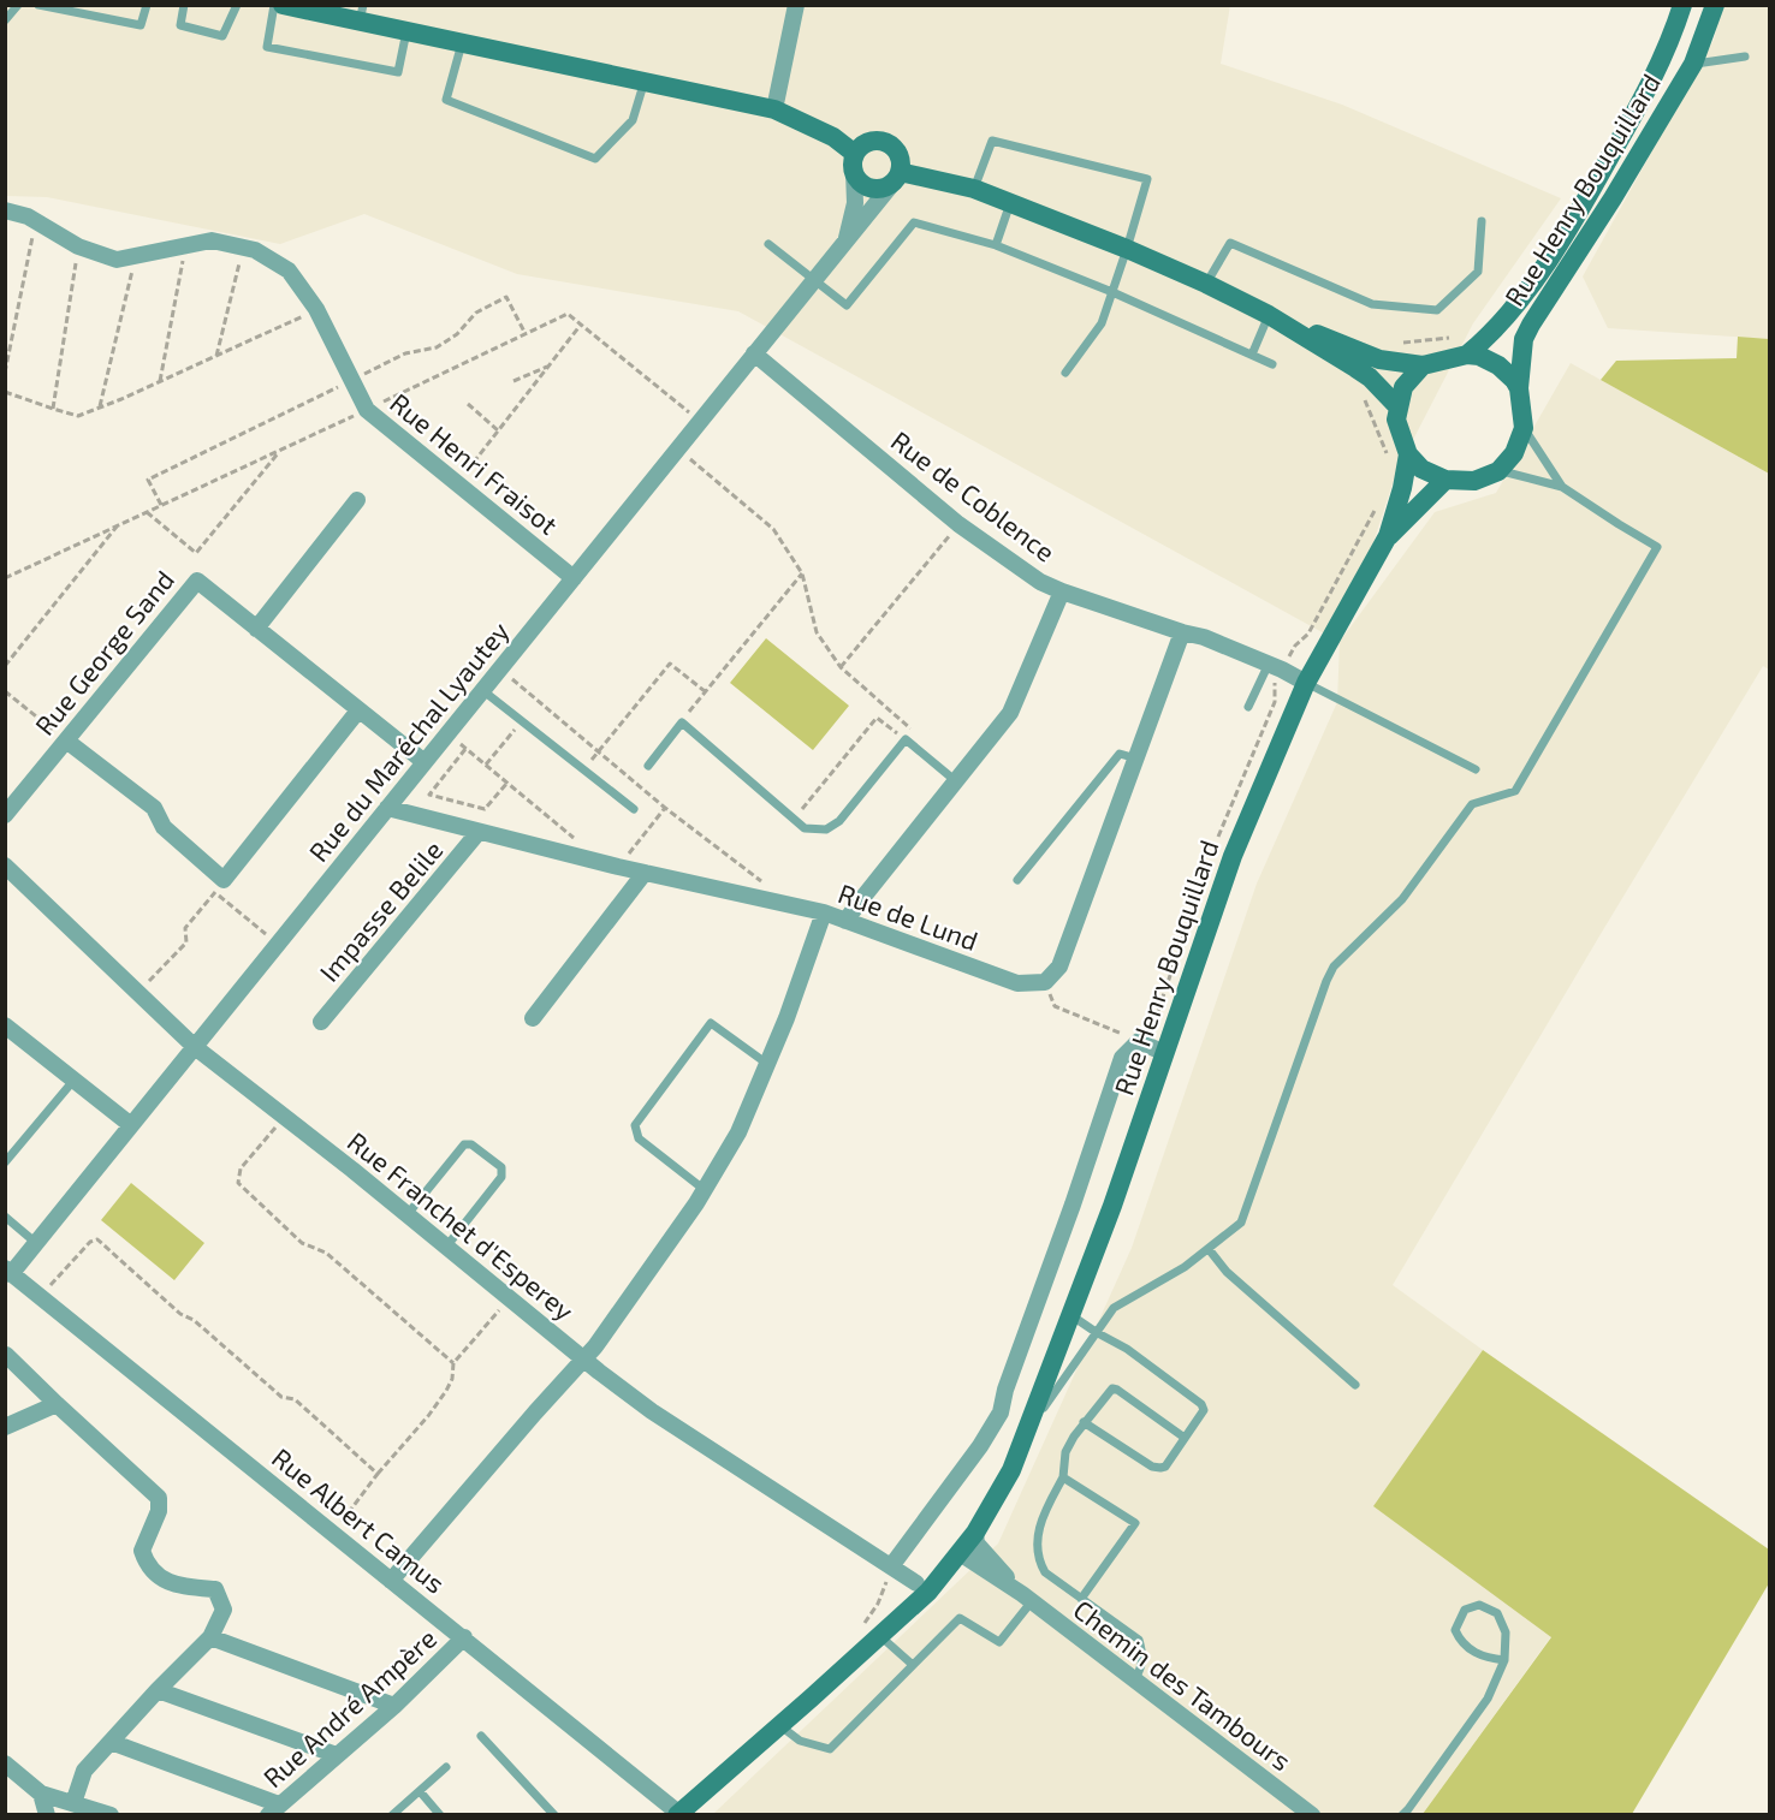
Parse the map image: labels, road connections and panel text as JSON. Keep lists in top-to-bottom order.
{
  "streets": {
    "main road": ["Rue Henry Bouquillard"],
    "street": [
      "Rue Henri Fraisot",
      "Rue de Coblence",
      "Rue George Sand",
      "Rue du Maréchal Lyautey",
      "Impasse Belile",
      "Rue de Lund",
      "Rue Franchet d'Esperey",
      "Rue Albert Camus",
      "Chemin des Tambours",
      "Rue André Ampère"
    ]
  },
  "crossings": [
    ["Rue Henry Bouquillard", "Rue de Coblence"],
    ["Rue Henry Bouquillard", "Rue Franchet d'Esperey"],
    ["Rue Henry Bouquillard", "Rue Albert Camus"],
    ["Rue Henry Bouquillard", "Chemin des Tambours"],
    ["Rue Henri Fraisot", "Rue du Maréchal Lyautey"],
    ["Rue de Coblence", "Rue du Maréchal Lyautey"],
    ["Rue George Sand", "Rue du Maréchal Lyautey"],
    ["Rue du Maréchal Lyautey", "Rue de Lund"],
    ["Rue du Maréchal Lyautey", "Rue Franchet d'Esperey"],
    ["Rue du Maréchal Lyautey", "Rue Albert Camus"],
    ["Impasse Belile", "Rue de Lund"],
    ["Rue Albert Camus", "Rue André Ampère"]
  ]
}
